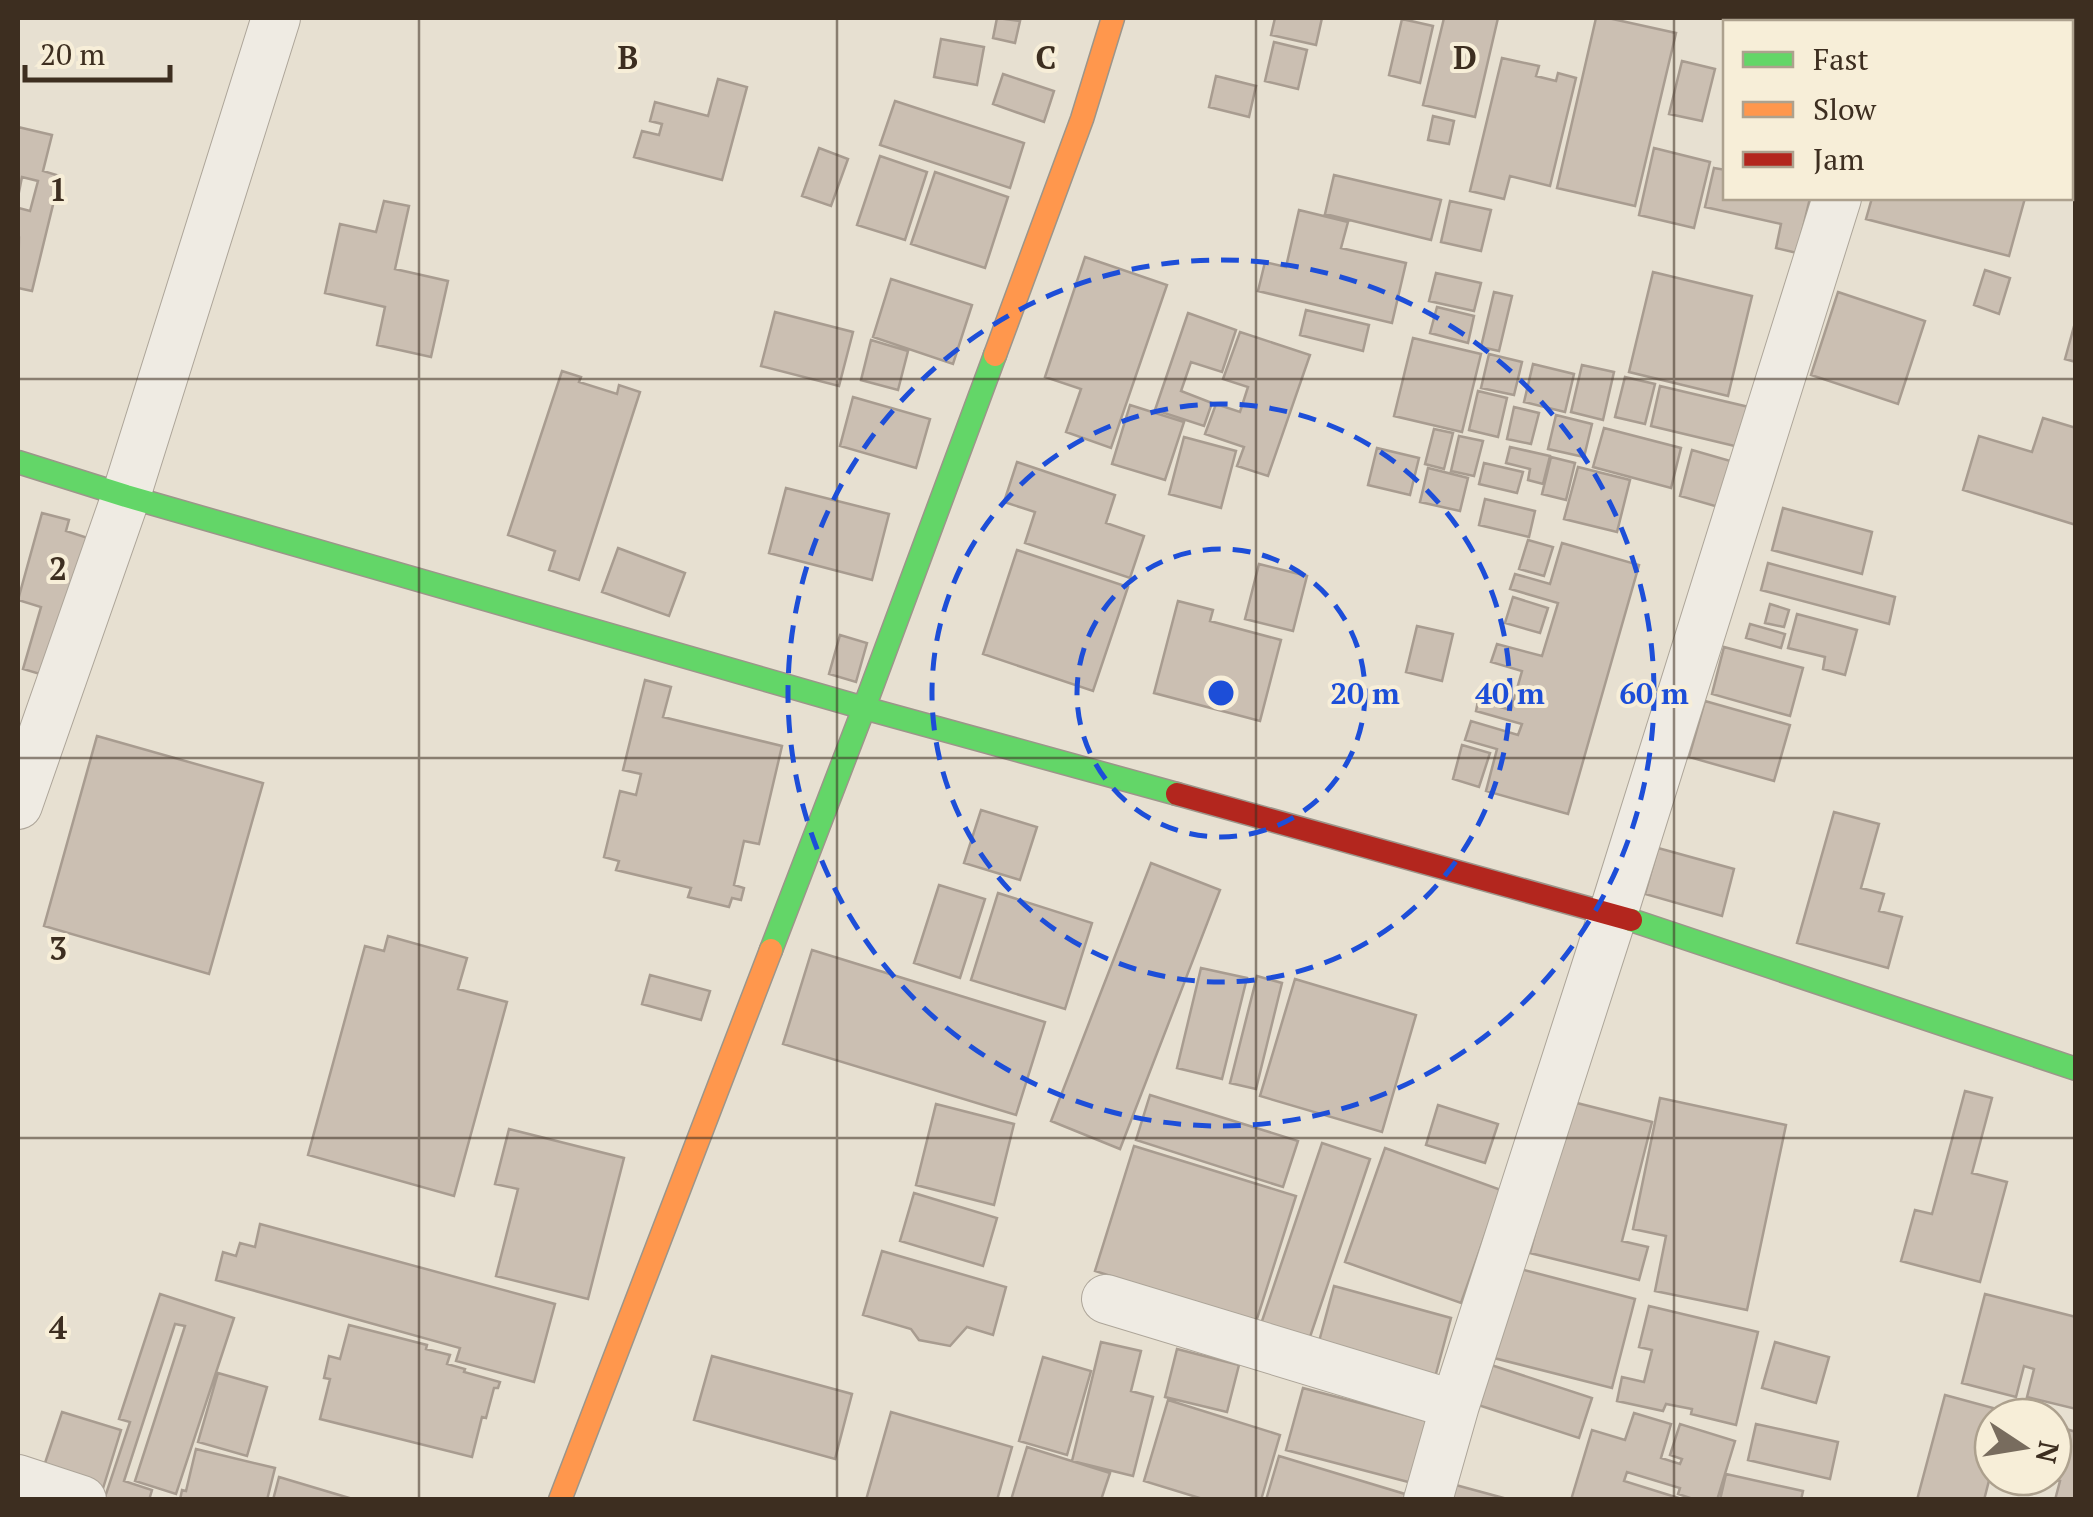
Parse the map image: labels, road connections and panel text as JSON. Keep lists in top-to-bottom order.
{
  "legend": ["Fast", "Slow", "Jam"],
  "scale_bar": "20 m",
  "north": "right",
  "grid": {
    "columns": ["B", "C", "D"],
    "rows": [
      "1",
      "2",
      "3",
      "4"
    ]
  },
  "rings": ["20 m", "40 m", "60 m"]
}
